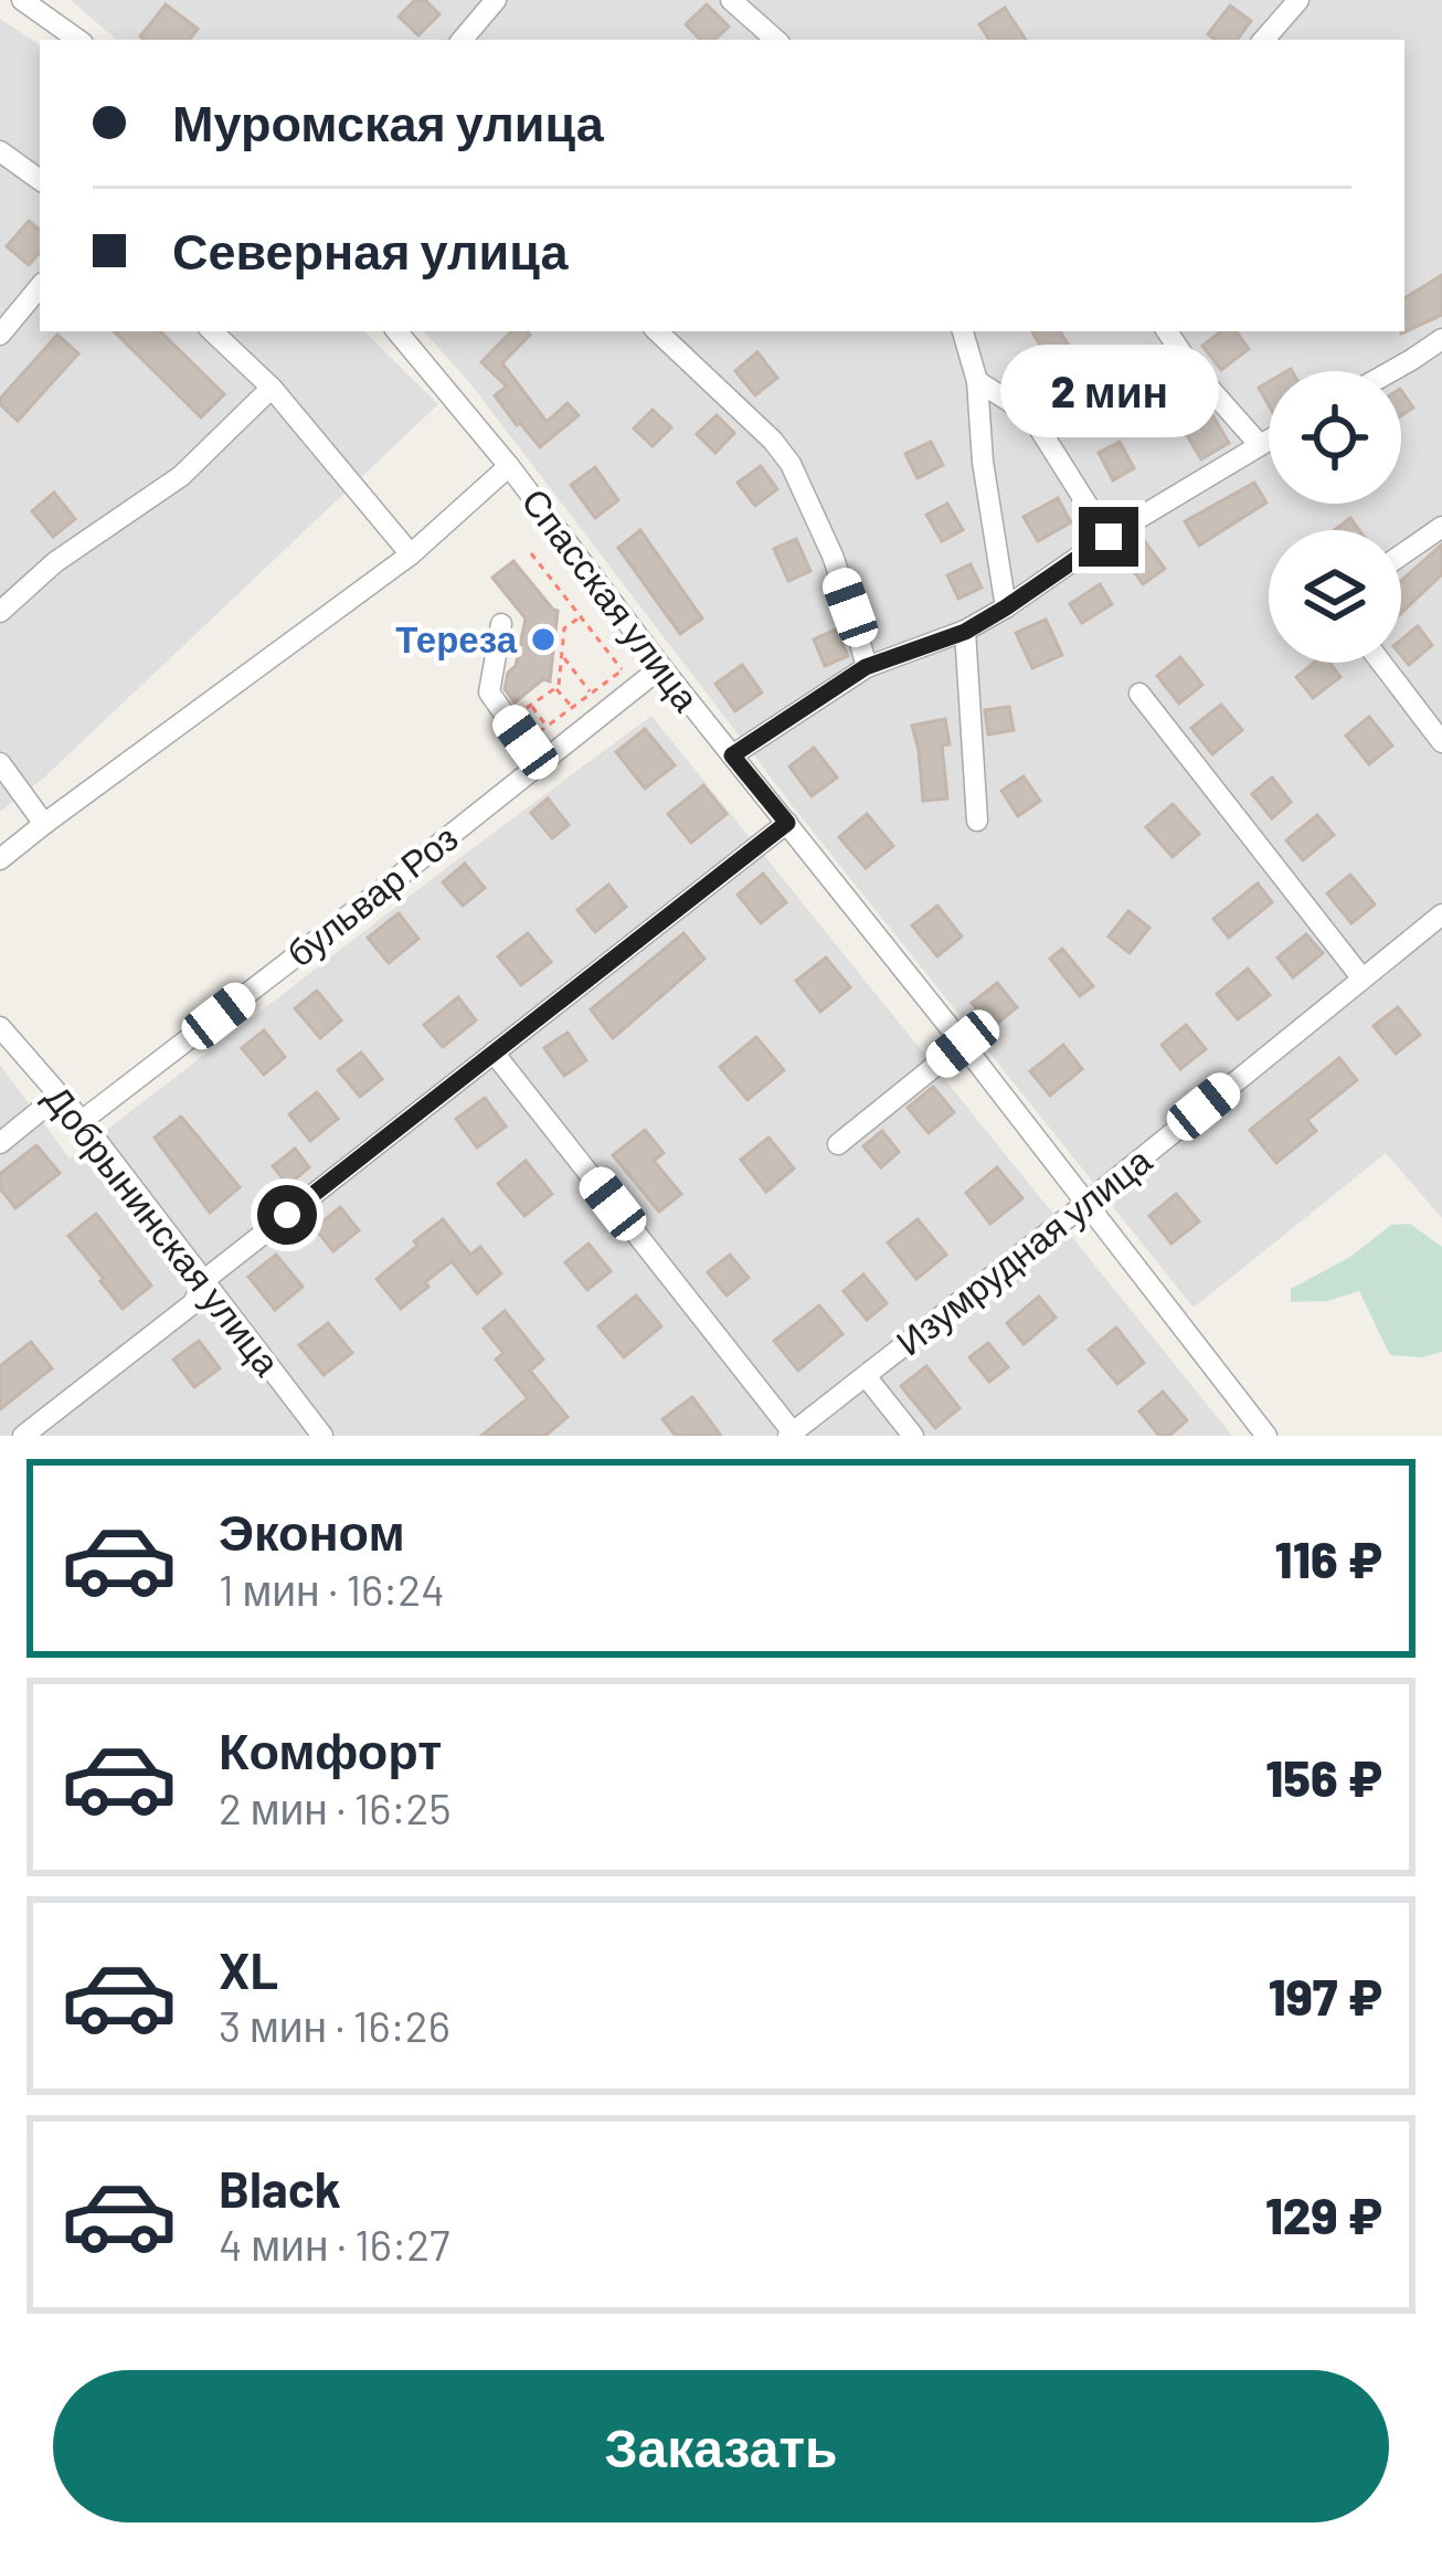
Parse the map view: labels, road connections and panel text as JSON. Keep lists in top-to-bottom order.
{
  "streets": {
    "street": [
      "Спасская улица",
      "бульвар Роз",
      "Добрынинская улица",
      "Изумрудная улица"
    ]
  },
  "crossings": [
    ["Спасская улица", "бульвар Роз"],
    ["Спасская улица", "Изумрудная улица"],
    ["бульвар Роз", "Добрынинская улица"]
  ],
  "places": ["Тереза"],
  "page": {
    "banner": ["Муромская улица", "Северная улица"],
    "bubble": "2 мин",
    "list": [
      {
        "name": "Эконом",
        "note": "1 мин · 16:24",
        "value": "116 ₽"
      },
      {
        "name": "Комфорт",
        "note": "2 мин · 16:25",
        "value": "156 ₽"
      },
      {
        "name": "XL",
        "note": "3 мин · 16:26",
        "value": "197 ₽"
      },
      {
        "name": "Black",
        "note": "4 мин · 16:27",
        "value": "129 ₽"
      }
    ],
    "buttons": "Заказать"
  }
}
